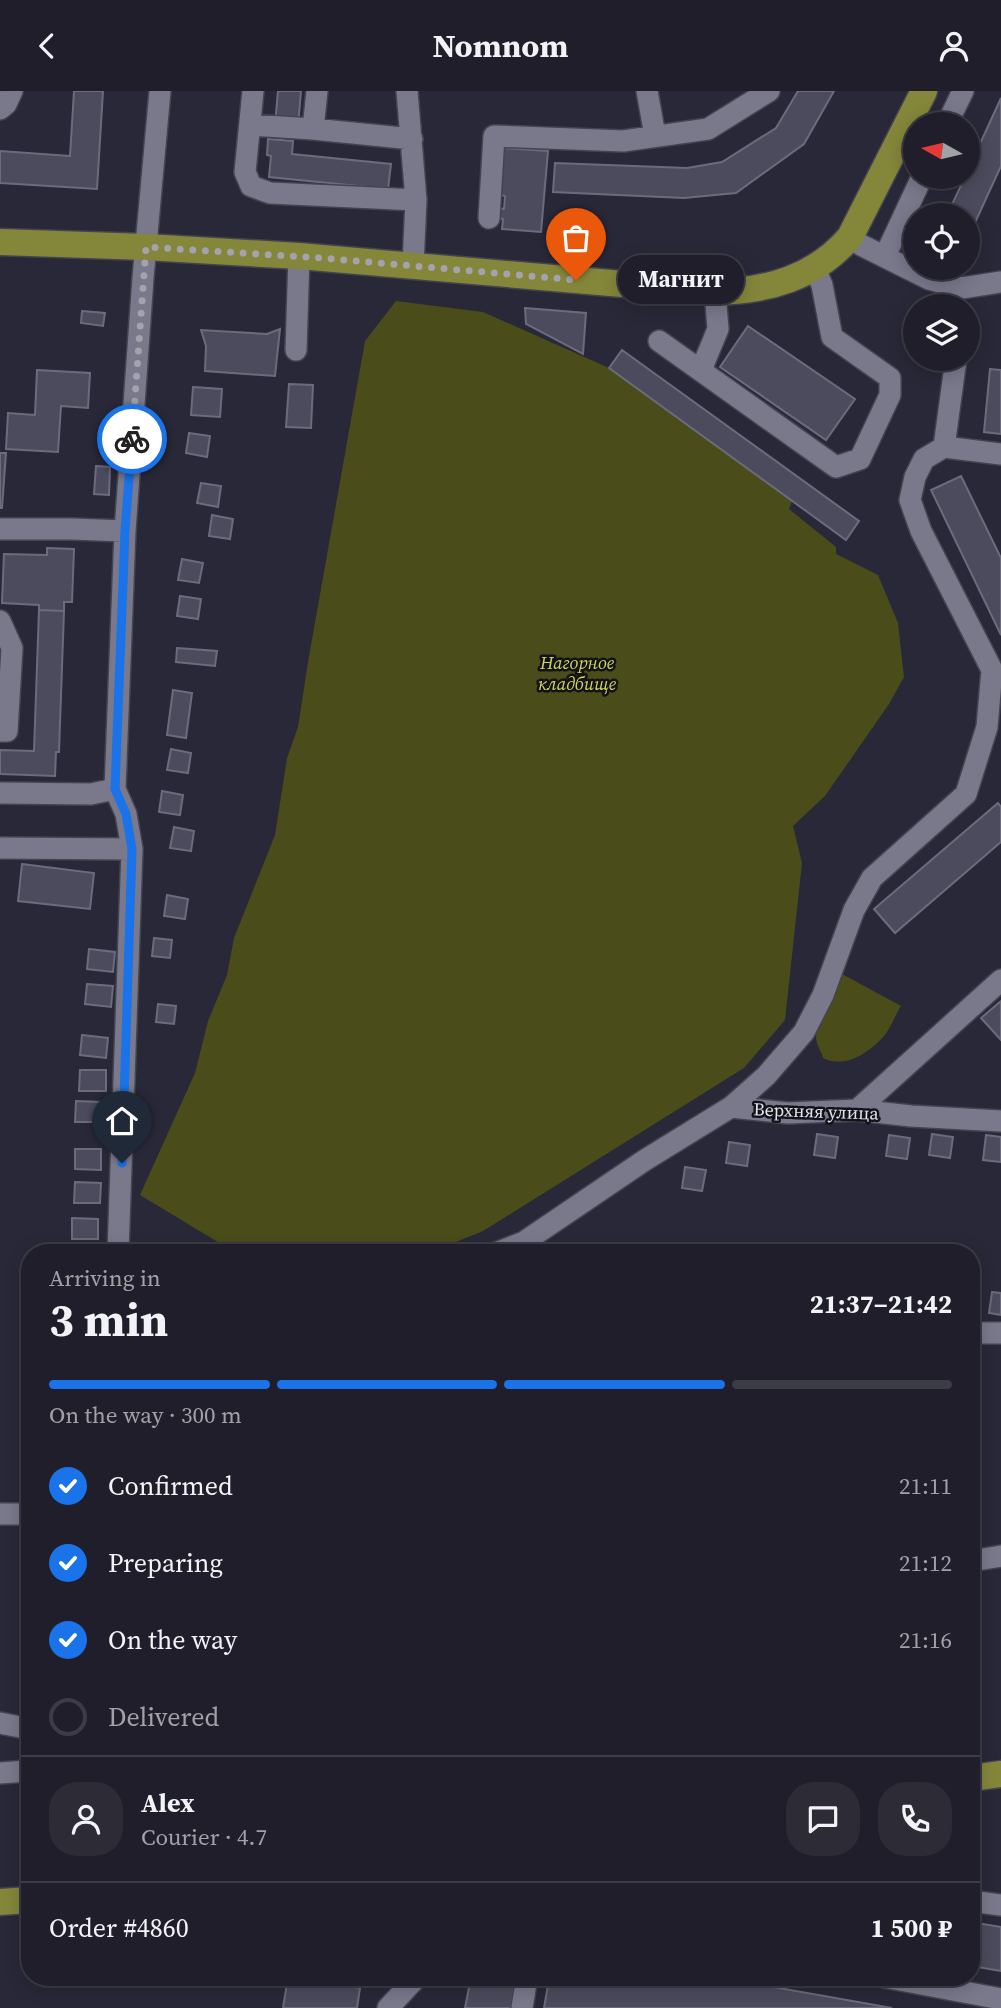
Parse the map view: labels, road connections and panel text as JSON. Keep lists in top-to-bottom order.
{
  "streets": {
    "street": ["Верхняя улица"]
  },
  "parks": ["Нагорное кладбище"],
  "places": ["Магнит"],
  "north": "left",
  "page": {
    "header": "Nomnom",
    "bubble": "Магнит",
    "heading": ["3 min", "Arriving in", "21:37–21:42"],
    "panel": [
      "Alex",
      "Courier · 4.7",
      "Order #4860",
      "1 500 ₽"
    ],
    "bar": "On the way · 300 m",
    "list": [
      ["Confirmed", "21:11"],
      ["Preparing", "21:12"],
      ["On the way", "21:16"],
      "Delivered"
    ]
  }
}
